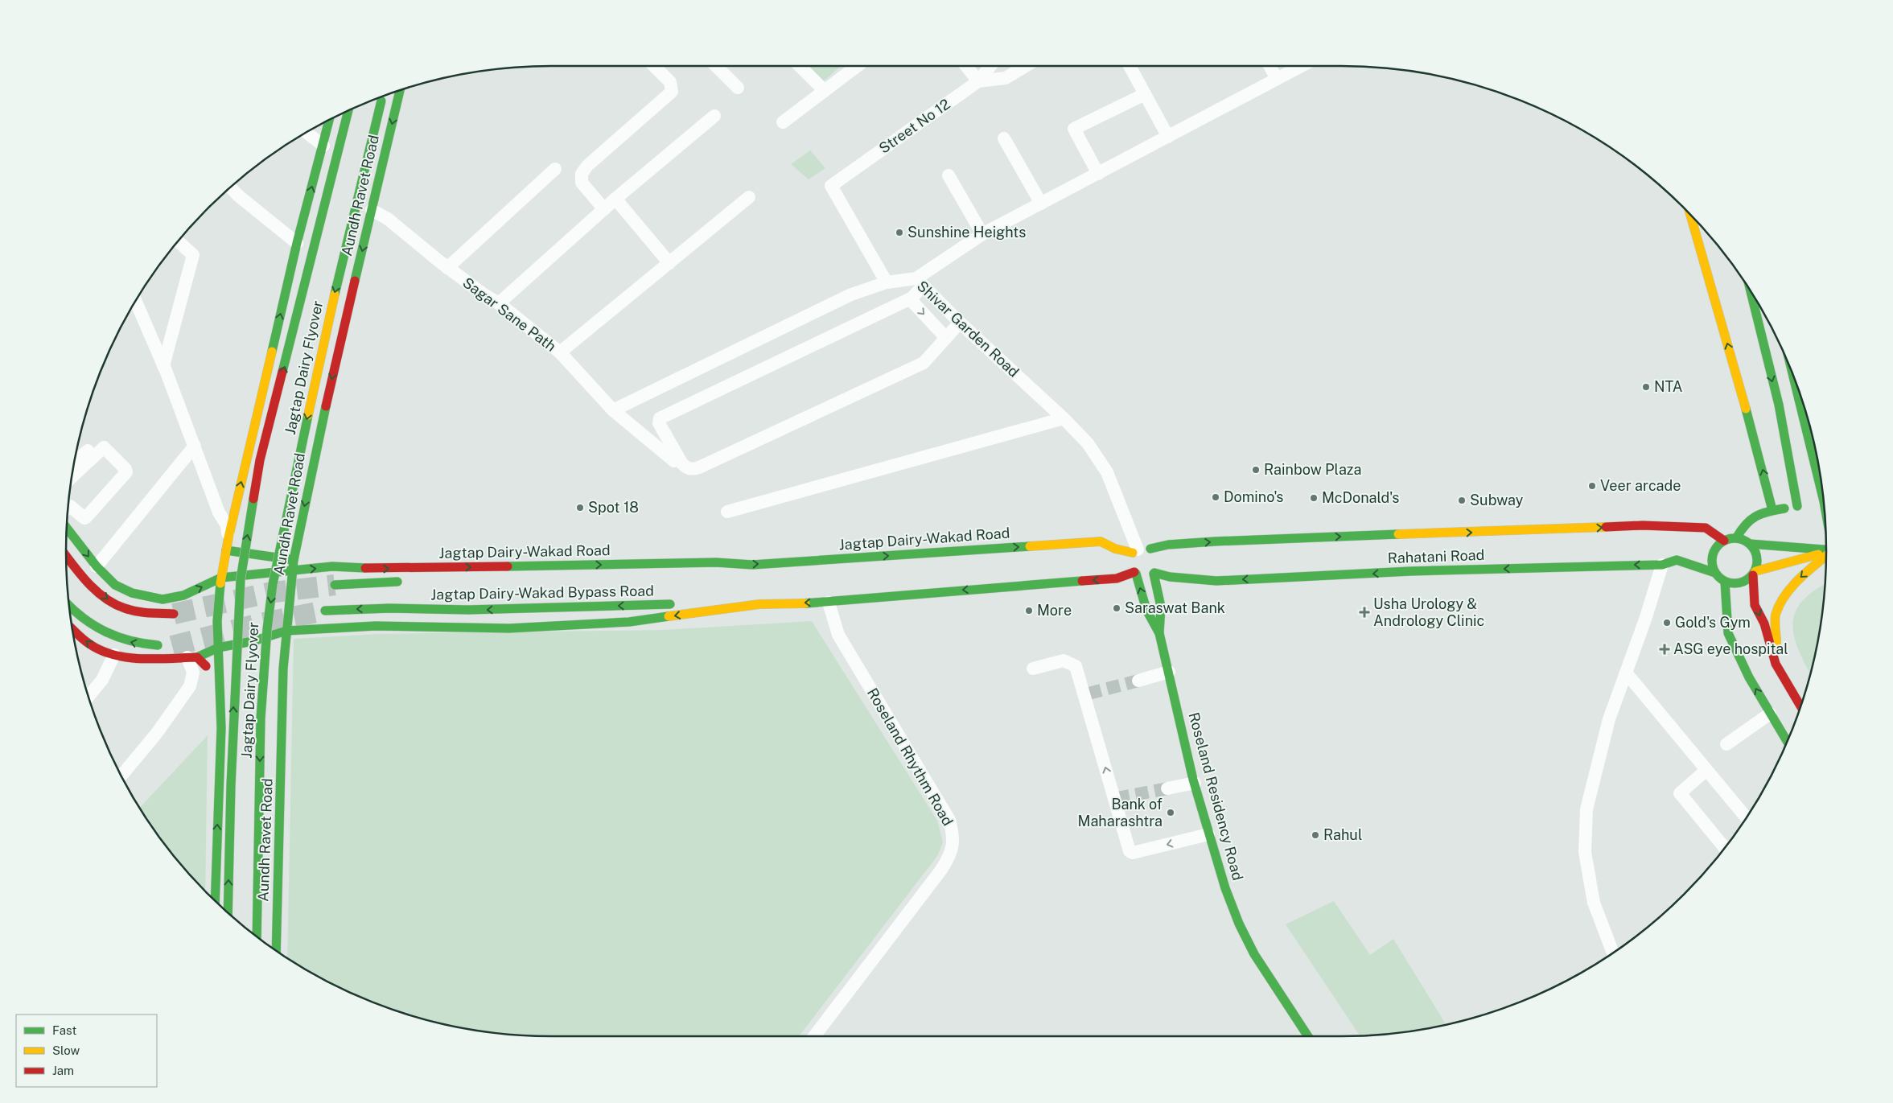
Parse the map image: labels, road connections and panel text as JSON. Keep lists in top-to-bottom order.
{
  "streets": {
    "main road": [
      "Aundh Ravet Road",
      "Jagtap Dairy Flyover",
      "Jagtap Dairy-Wakad Road",
      "Rahatani Road",
      "Jagtap Dairy-Wakad Bypass Road",
      "Roseland Residency Road"
    ],
    "street": [
      "Street No 12",
      "Sagar Sane Path",
      "Shivar Garden Road",
      "Roseland Rhythm Road"
    ]
  },
  "crossings": [
    ["Street No 12", "Shivar Garden Road"],
    ["Aundh Ravet Road", "Sagar Sane Path"],
    ["Aundh Ravet Road", "Jagtap Dairy-Wakad Road"],
    ["Sagar Sane Path", "Shivar Garden Road"],
    ["Shivar Garden Road", "Jagtap Dairy-Wakad Road"],
    ["Shivar Garden Road", "Rahatani Road"],
    ["Shivar Garden Road", "Roseland Residency Road"],
    ["Jagtap Dairy-Wakad Road", "Rahatani Road"],
    ["Jagtap Dairy-Wakad Road", "Roseland Residency Road"],
    ["Rahatani Road", "Roseland Residency Road"]
  ],
  "places": {
    "other": [
      "Sunshine Heights",
      "NTA",
      "Rainbow Plaza",
      "Veer arcade",
      "Domino's",
      "McDonald's",
      "Subway",
      "Spot 18",
      "Saraswat Bank",
      "More",
      "Gold's Gym",
      "Bank of Maharashtra",
      "Rahul"
    ],
    "health": ["Usha Urology & Andrology Clinic", "ASG eye hospital"]
  },
  "legend": ["Fast", "Slow", "Jam"]
}
